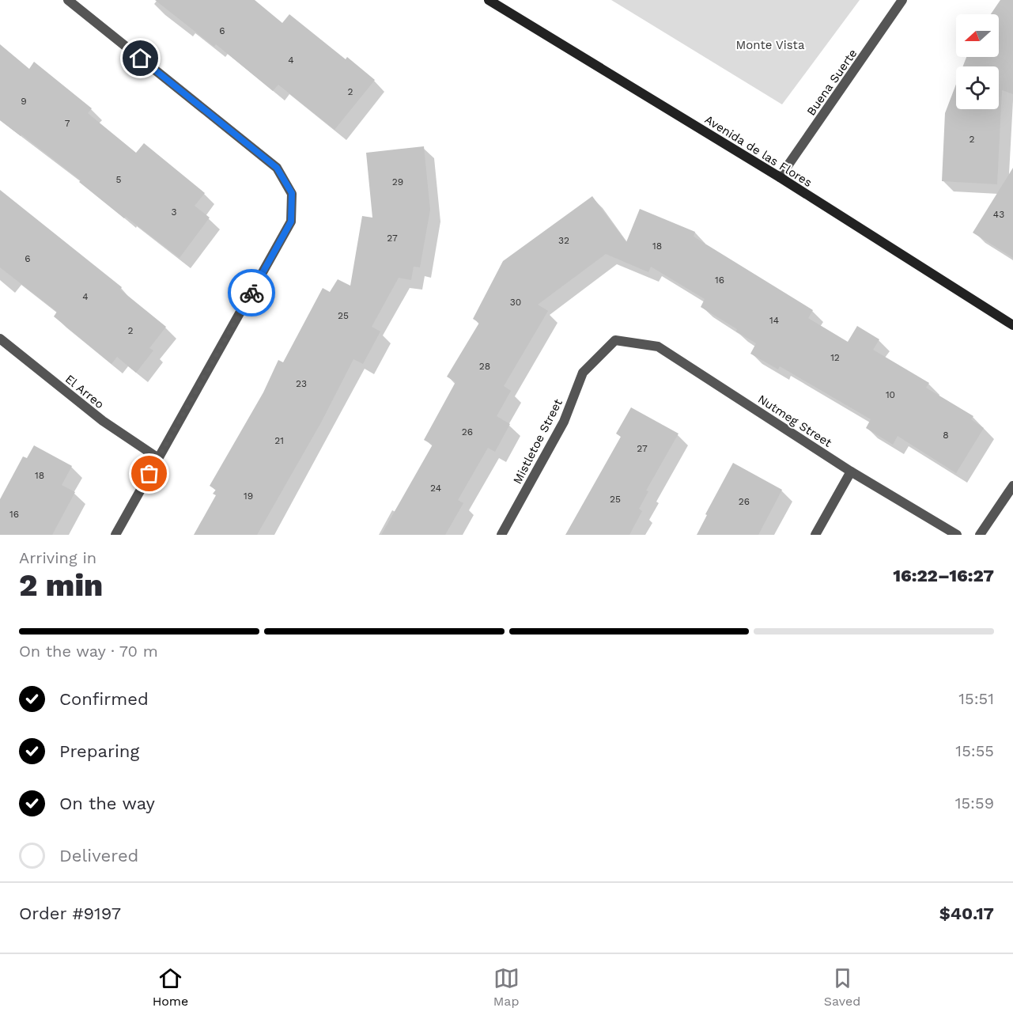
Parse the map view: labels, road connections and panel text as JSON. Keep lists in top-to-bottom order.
{
  "streets": {
    "main road": ["Avenida de las Flores"],
    "street": [
      "Buena Suerte",
      "El Arreo",
      "Nutmeg Street",
      "Mistletoe Street"
    ]
  },
  "crossings": [
    ["Buena Suerte", "Avenida de las Flores"],
    ["Nutmeg Street", "Mistletoe Street"]
  ],
  "parks": ["Monte Vista"],
  "house_numbers": [
    "6",
    "4",
    "2",
    "9",
    "7",
    "2",
    "5",
    "29",
    "3",
    "43",
    "27",
    "32",
    "18",
    "6",
    "16",
    "4",
    "30",
    "25",
    "14",
    "2",
    "12",
    "28",
    "23",
    "10",
    "26",
    "8",
    "21",
    "27",
    "18",
    "24",
    "19",
    "25",
    "26",
    "16"
  ],
  "north": "left",
  "page": {
    "heading": ["2 min", "Arriving in", "16:22–16:27"],
    "panel": ["Order #9197", "$40.17"],
    "bar": "On the way · 70 m",
    "list": [
      ["Confirmed", "15:51"],
      ["Preparing", "15:55"],
      ["On the way", "15:59"],
      "Delivered"
    ],
    "tabs": ["Home", "Map", "Saved"]
  }
}
